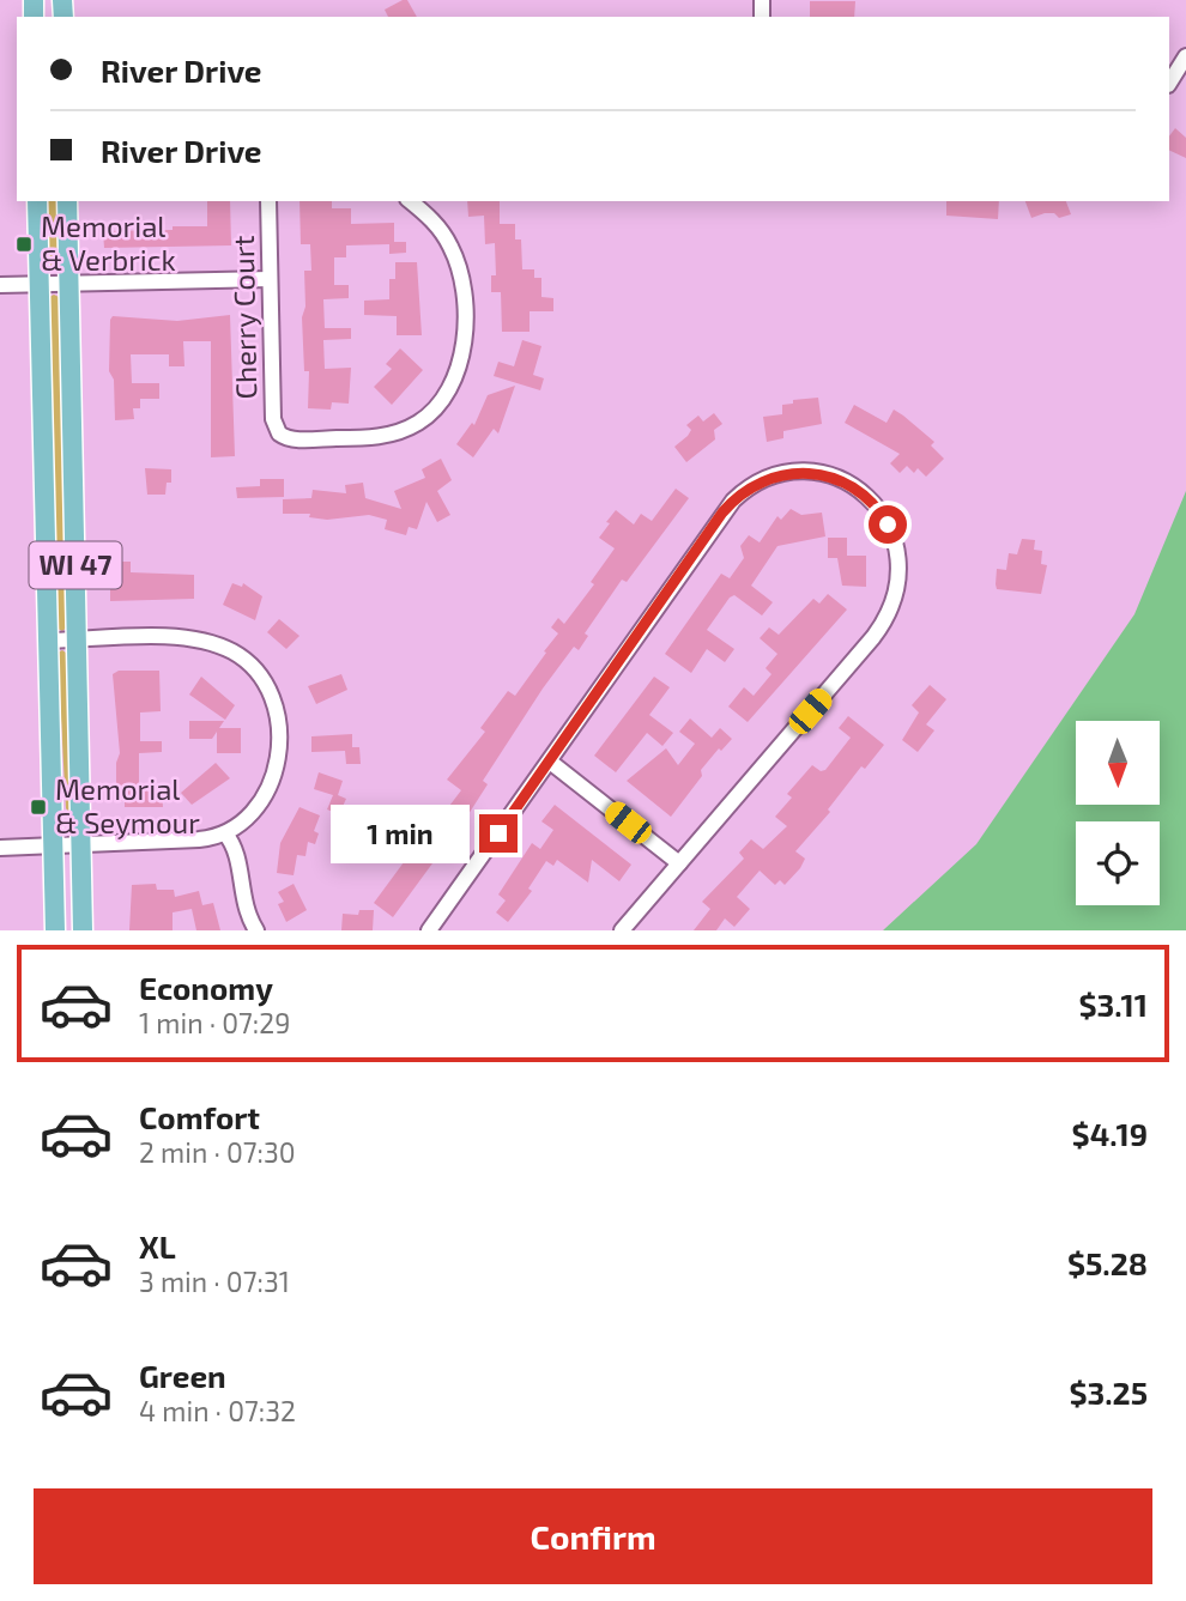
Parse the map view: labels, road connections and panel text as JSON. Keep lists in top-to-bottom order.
{
  "streets": {
    "main road": ["WI 47"],
    "street": ["Cherry Court"]
  },
  "places": {
    "transit": ["Memorial & Verbrick", "Memorial & Seymour"]
  },
  "north": "bottom",
  "page": {
    "banner": ["River Drive", "River Drive"],
    "bubble": "1 min",
    "list": [
      {
        "name": "Economy",
        "note": "1 min · 07:29",
        "value": "$3.11"
      },
      {
        "name": "Comfort",
        "note": "2 min · 07:30",
        "value": "$4.19"
      },
      {
        "name": "XL",
        "note": "3 min · 07:31",
        "value": "$5.28"
      },
      {
        "name": "Green",
        "note": "4 min · 07:32",
        "value": "$3.25"
      }
    ],
    "buttons": "Confirm"
  }
}
